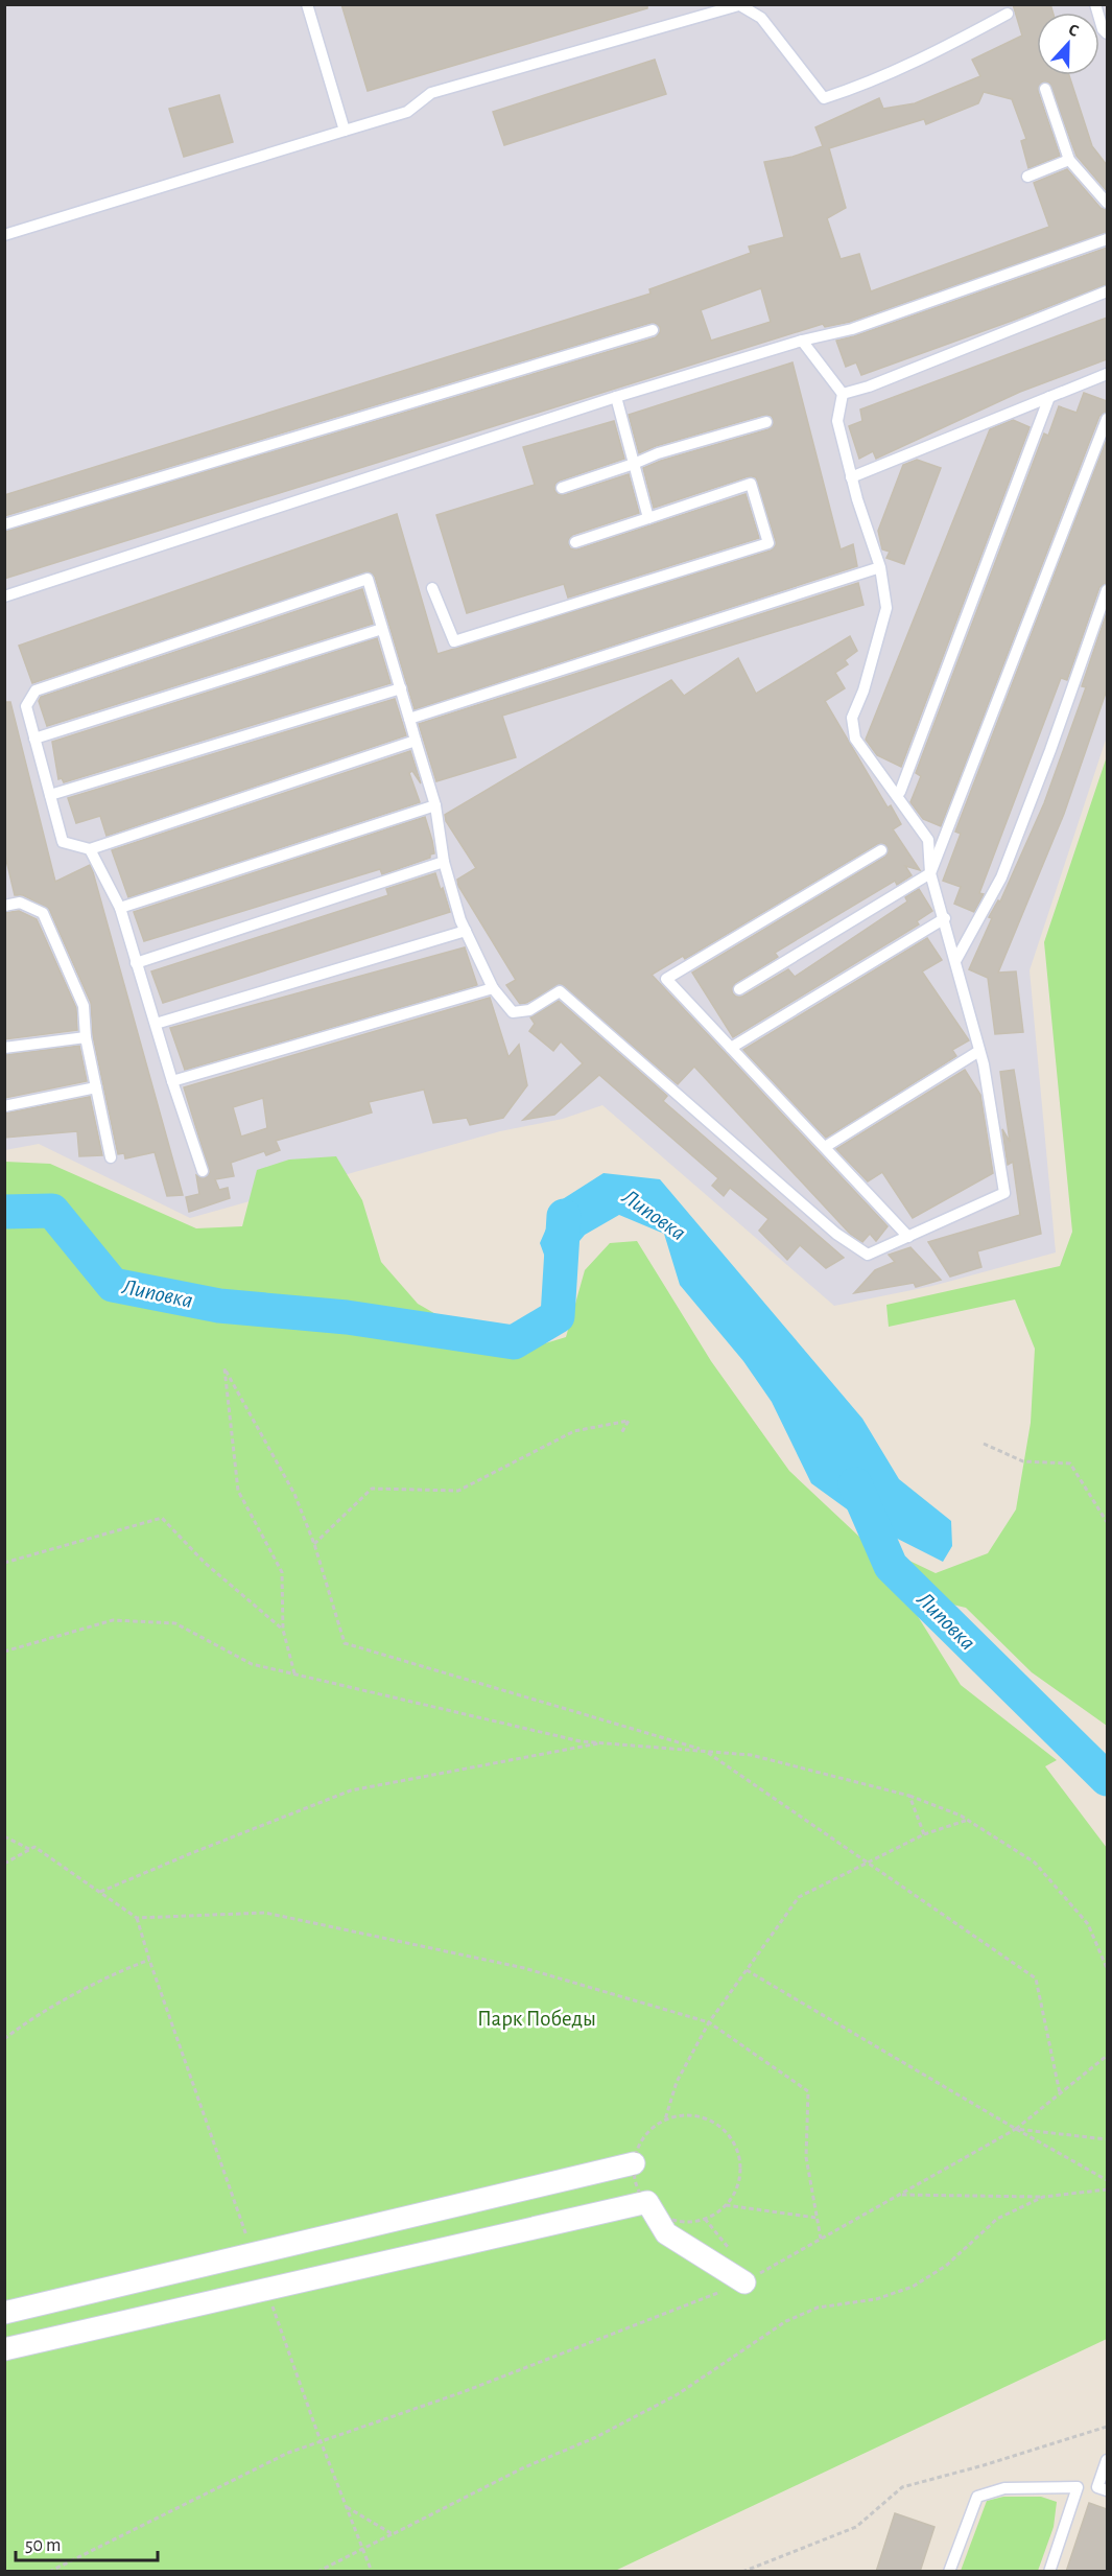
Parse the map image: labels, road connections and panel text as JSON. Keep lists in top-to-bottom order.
{
  "water": ["Липовка"],
  "parks": ["Парк Победы"],
  "scale_bar": "50 m",
  "north": "top"
}
